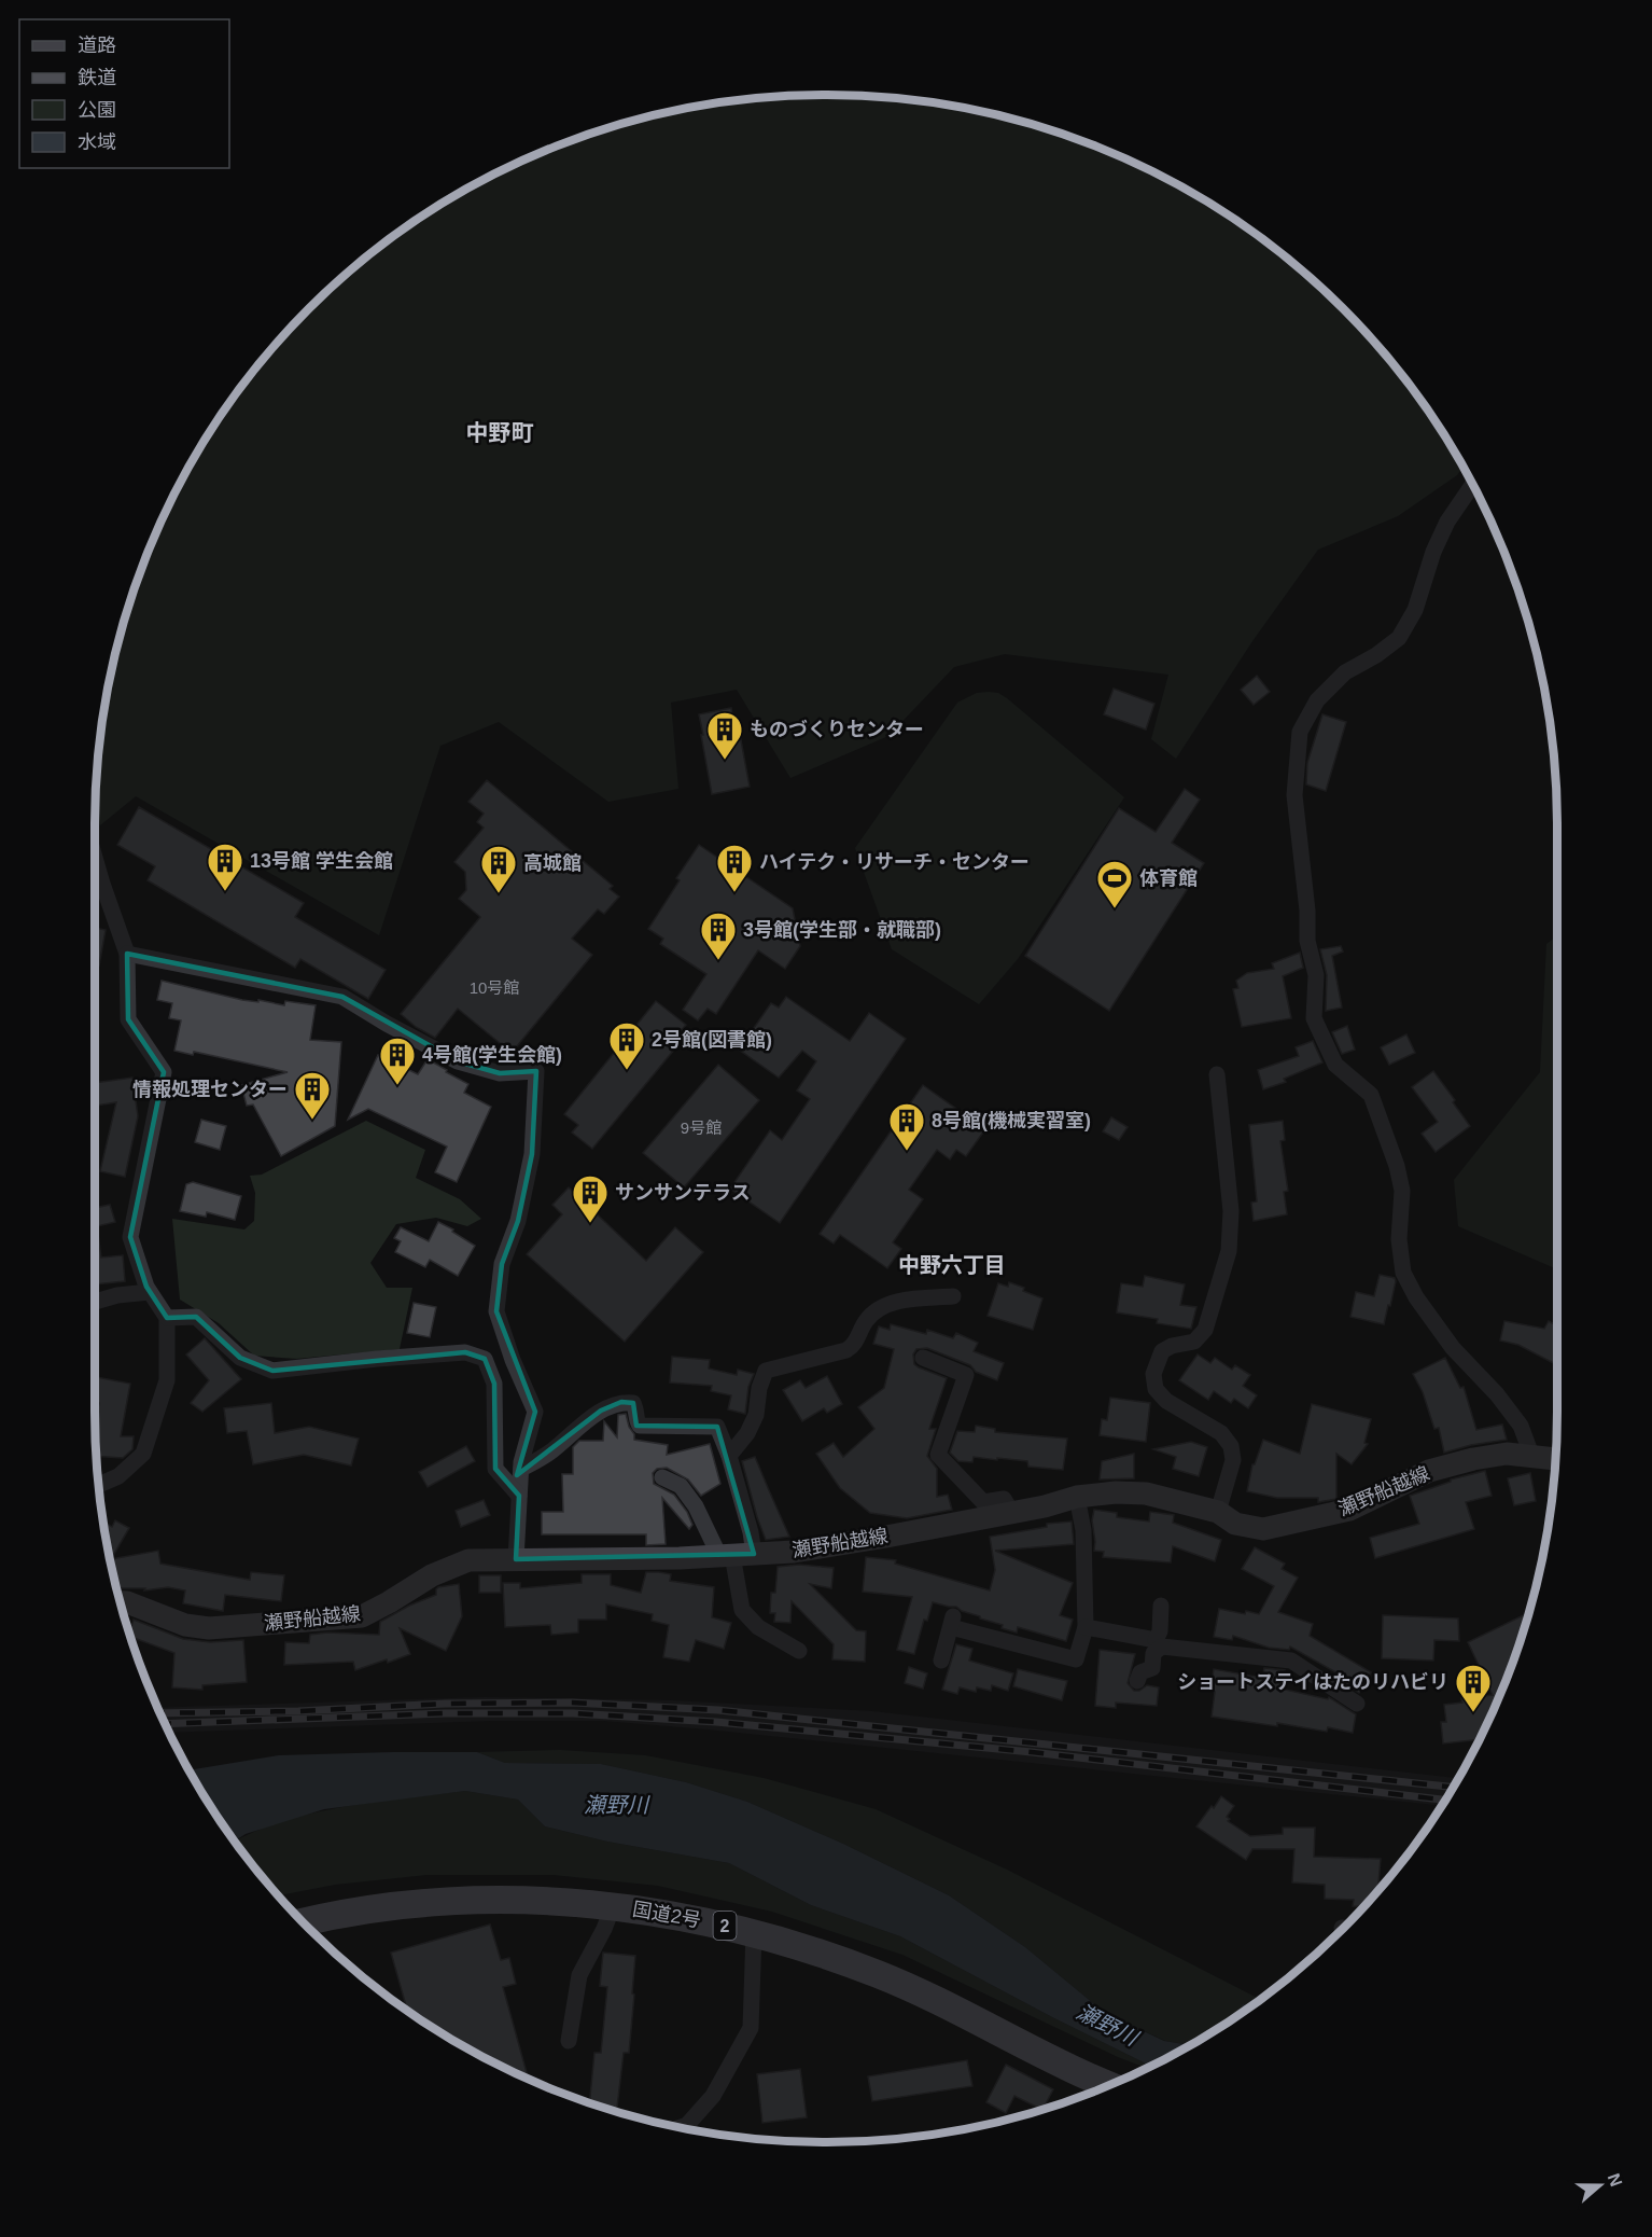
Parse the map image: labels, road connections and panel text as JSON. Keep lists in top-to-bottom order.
{
  "streets": {
    "highway": ["国道2号", "2"],
    "main road": ["瀬野船越線"]
  },
  "districts": ["中野町", "中野六丁目"],
  "water": ["瀬野川"],
  "places": {
    "building": [
      "ものづくりセンター",
      "13号館 学生会館",
      "ハイテク・リサーチ・センター",
      "高城館",
      "3号館(学生部・就職部)",
      "2号館(図書館)",
      "4号館(学生会館)",
      "情報処理センター",
      "8号館(機械実習室)",
      "サンサンテラス",
      "ショートステイはたのリハビリ"
    ],
    "sports": ["体育館"]
  },
  "house_numbers": ["10号館", "9号館"],
  "legend": [
    "道路",
    "鉄道",
    "公園",
    "水域"
  ],
  "north": "right"
}
